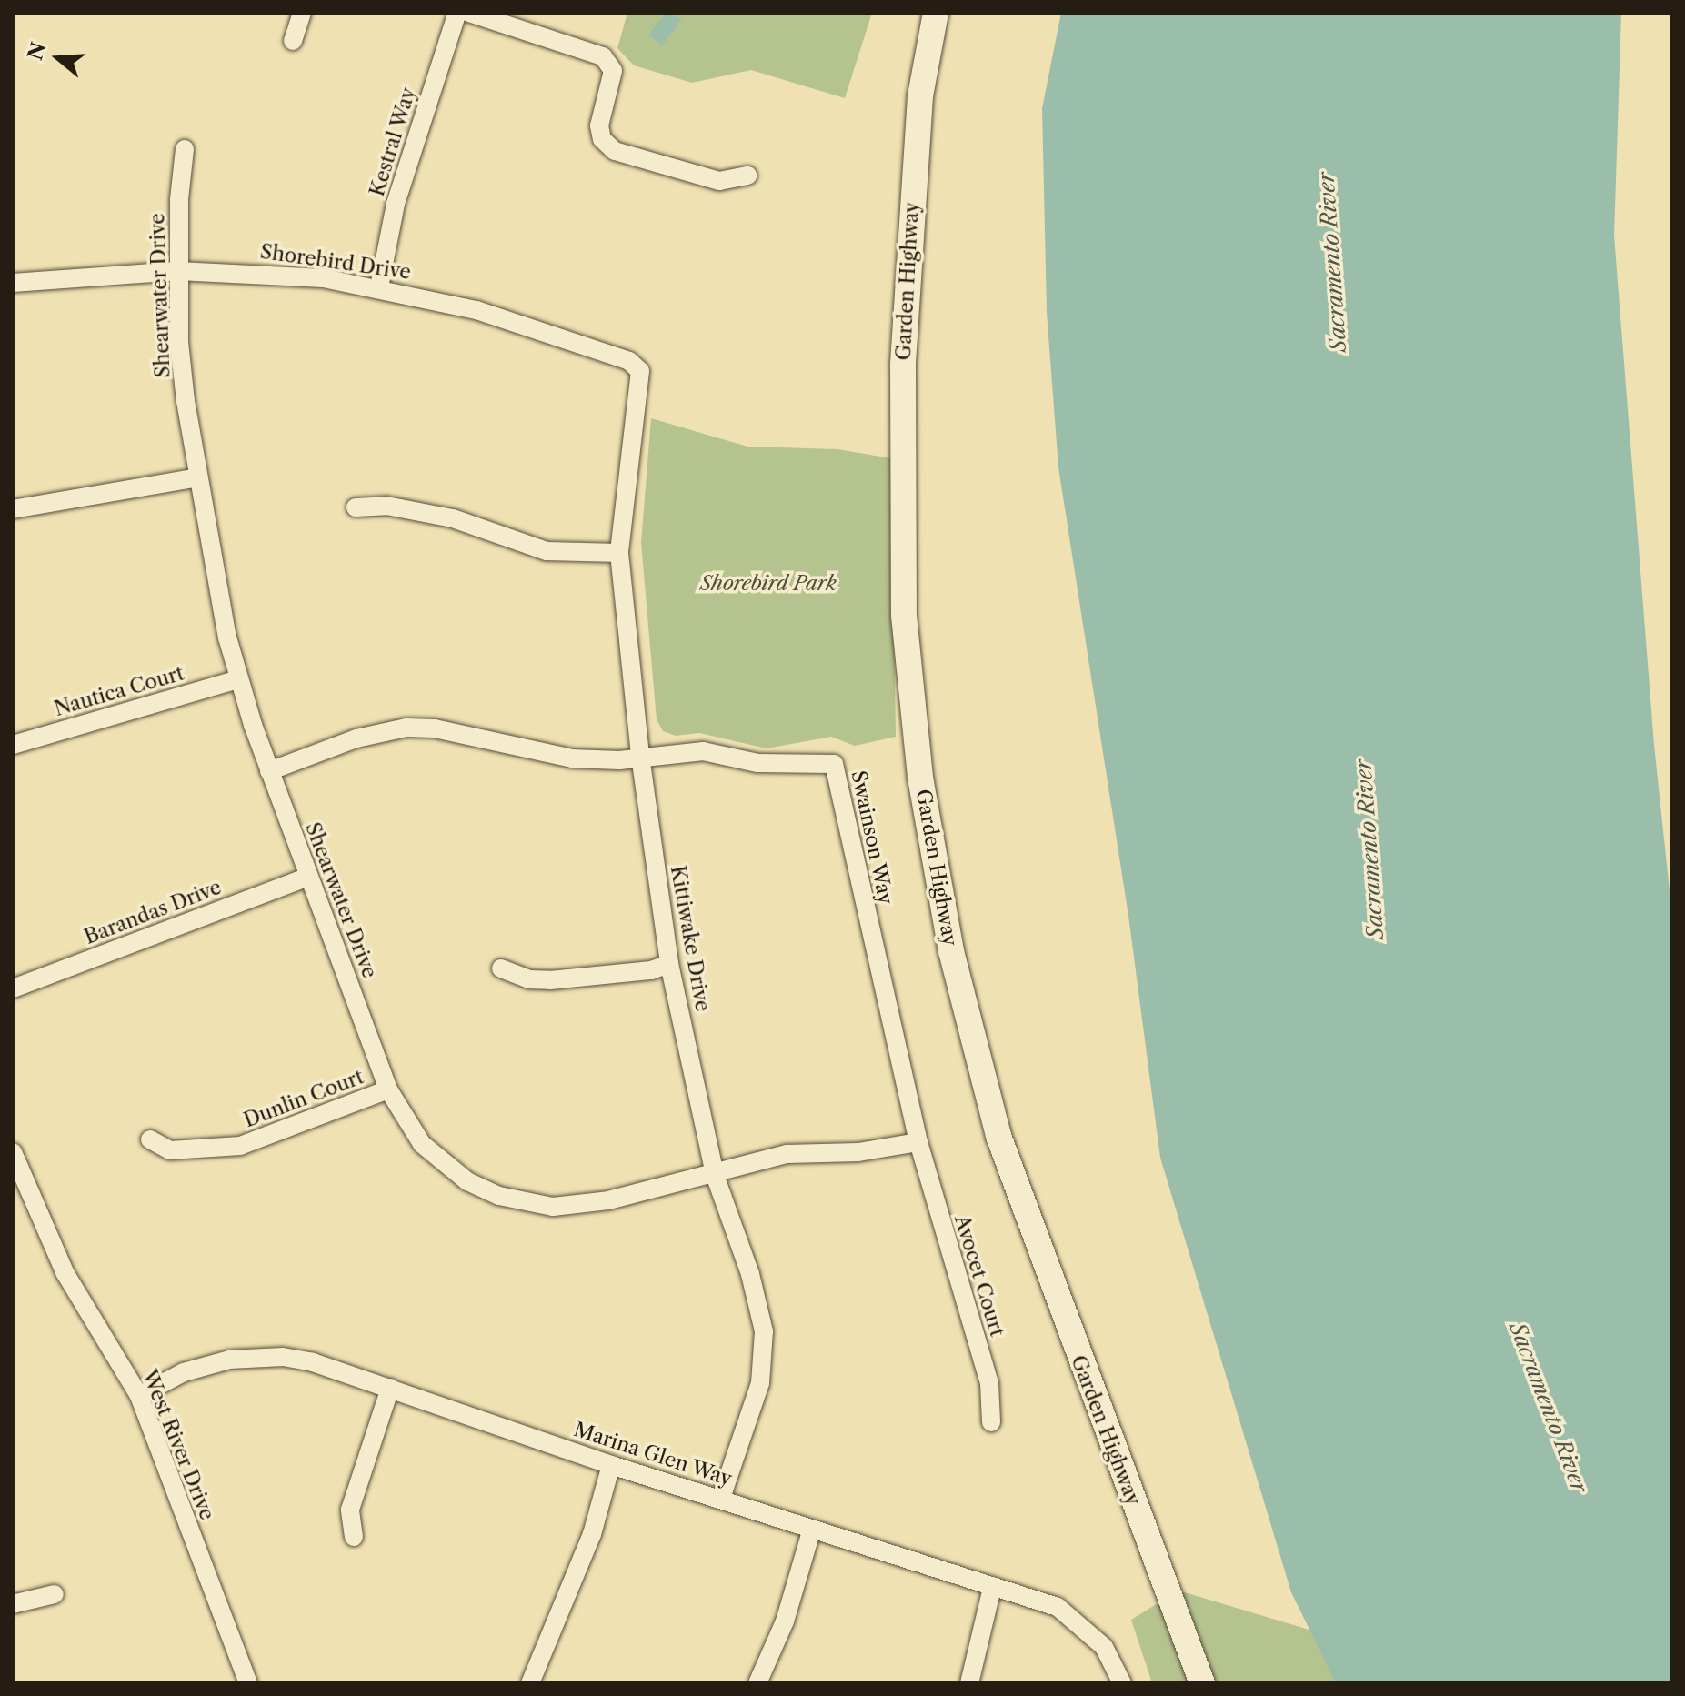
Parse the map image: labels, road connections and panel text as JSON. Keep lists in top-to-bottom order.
{
  "streets": {
    "main road": ["Garden Highway"],
    "street": [
      "Kestral Way",
      "Shorebird Drive",
      "Shearwater Drive",
      "Nautica Court",
      "Swainson Way",
      "Barandas Drive",
      "Kittiwake Drive",
      "Dunlin Court",
      "Avocet Court",
      "West River Drive",
      "Marina Glen Way"
    ]
  },
  "crossings": [
    ["Kestral Way", "Shorebird Drive"],
    ["Shorebird Drive", "Shearwater Drive"],
    ["Shorebird Drive", "Kittiwake Drive"],
    ["Shearwater Drive", "Nautica Court"],
    ["Shearwater Drive", "Swainson Way"],
    ["Shearwater Drive", "Barandas Drive"],
    ["Shearwater Drive", "Kittiwake Drive"],
    ["Shearwater Drive", "Dunlin Court"],
    ["Shearwater Drive", "Avocet Court"],
    ["Swainson Way", "Kittiwake Drive"],
    ["Swainson Way", "Avocet Court"],
    ["Kittiwake Drive", "Marina Glen Way"],
    ["West River Drive", "Marina Glen Way"]
  ],
  "water": ["Sacramento River"],
  "parks": ["Shorebird Park"],
  "north": "left"
}
